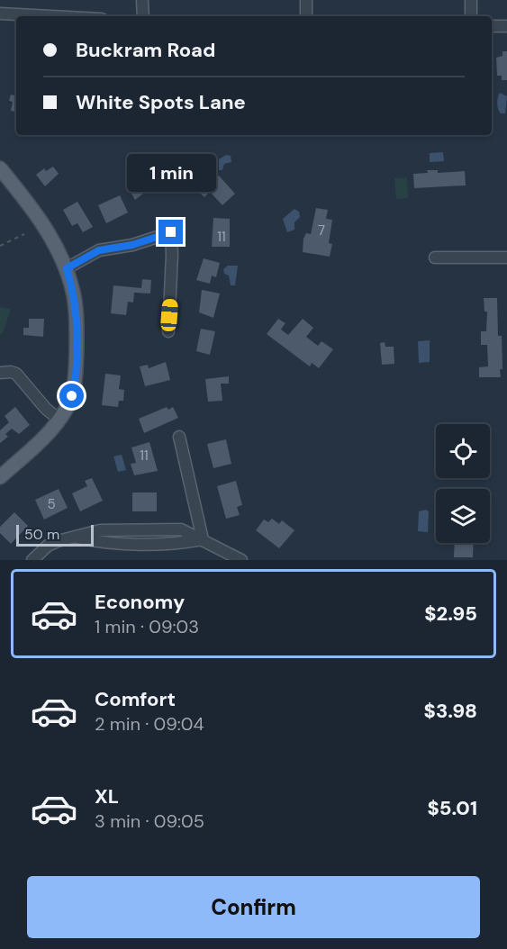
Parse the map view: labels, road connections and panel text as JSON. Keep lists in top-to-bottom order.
{
  "house_numbers": [
    "7",
    "11",
    "11",
    "5"
  ],
  "scale_bar": "50 m",
  "page": {
    "banner": ["Buckram Road", "White Spots Lane"],
    "bubble": "1 min",
    "scale": "50 m",
    "list": [
      {
        "name": "Economy",
        "note": "1 min · 09:03",
        "value": "$2.95"
      },
      {
        "name": "Comfort",
        "note": "2 min · 09:04",
        "value": "$3.98"
      },
      {
        "name": "XL",
        "note": "3 min · 09:05",
        "value": "$5.01"
      }
    ],
    "buttons": "Confirm"
  }
}
